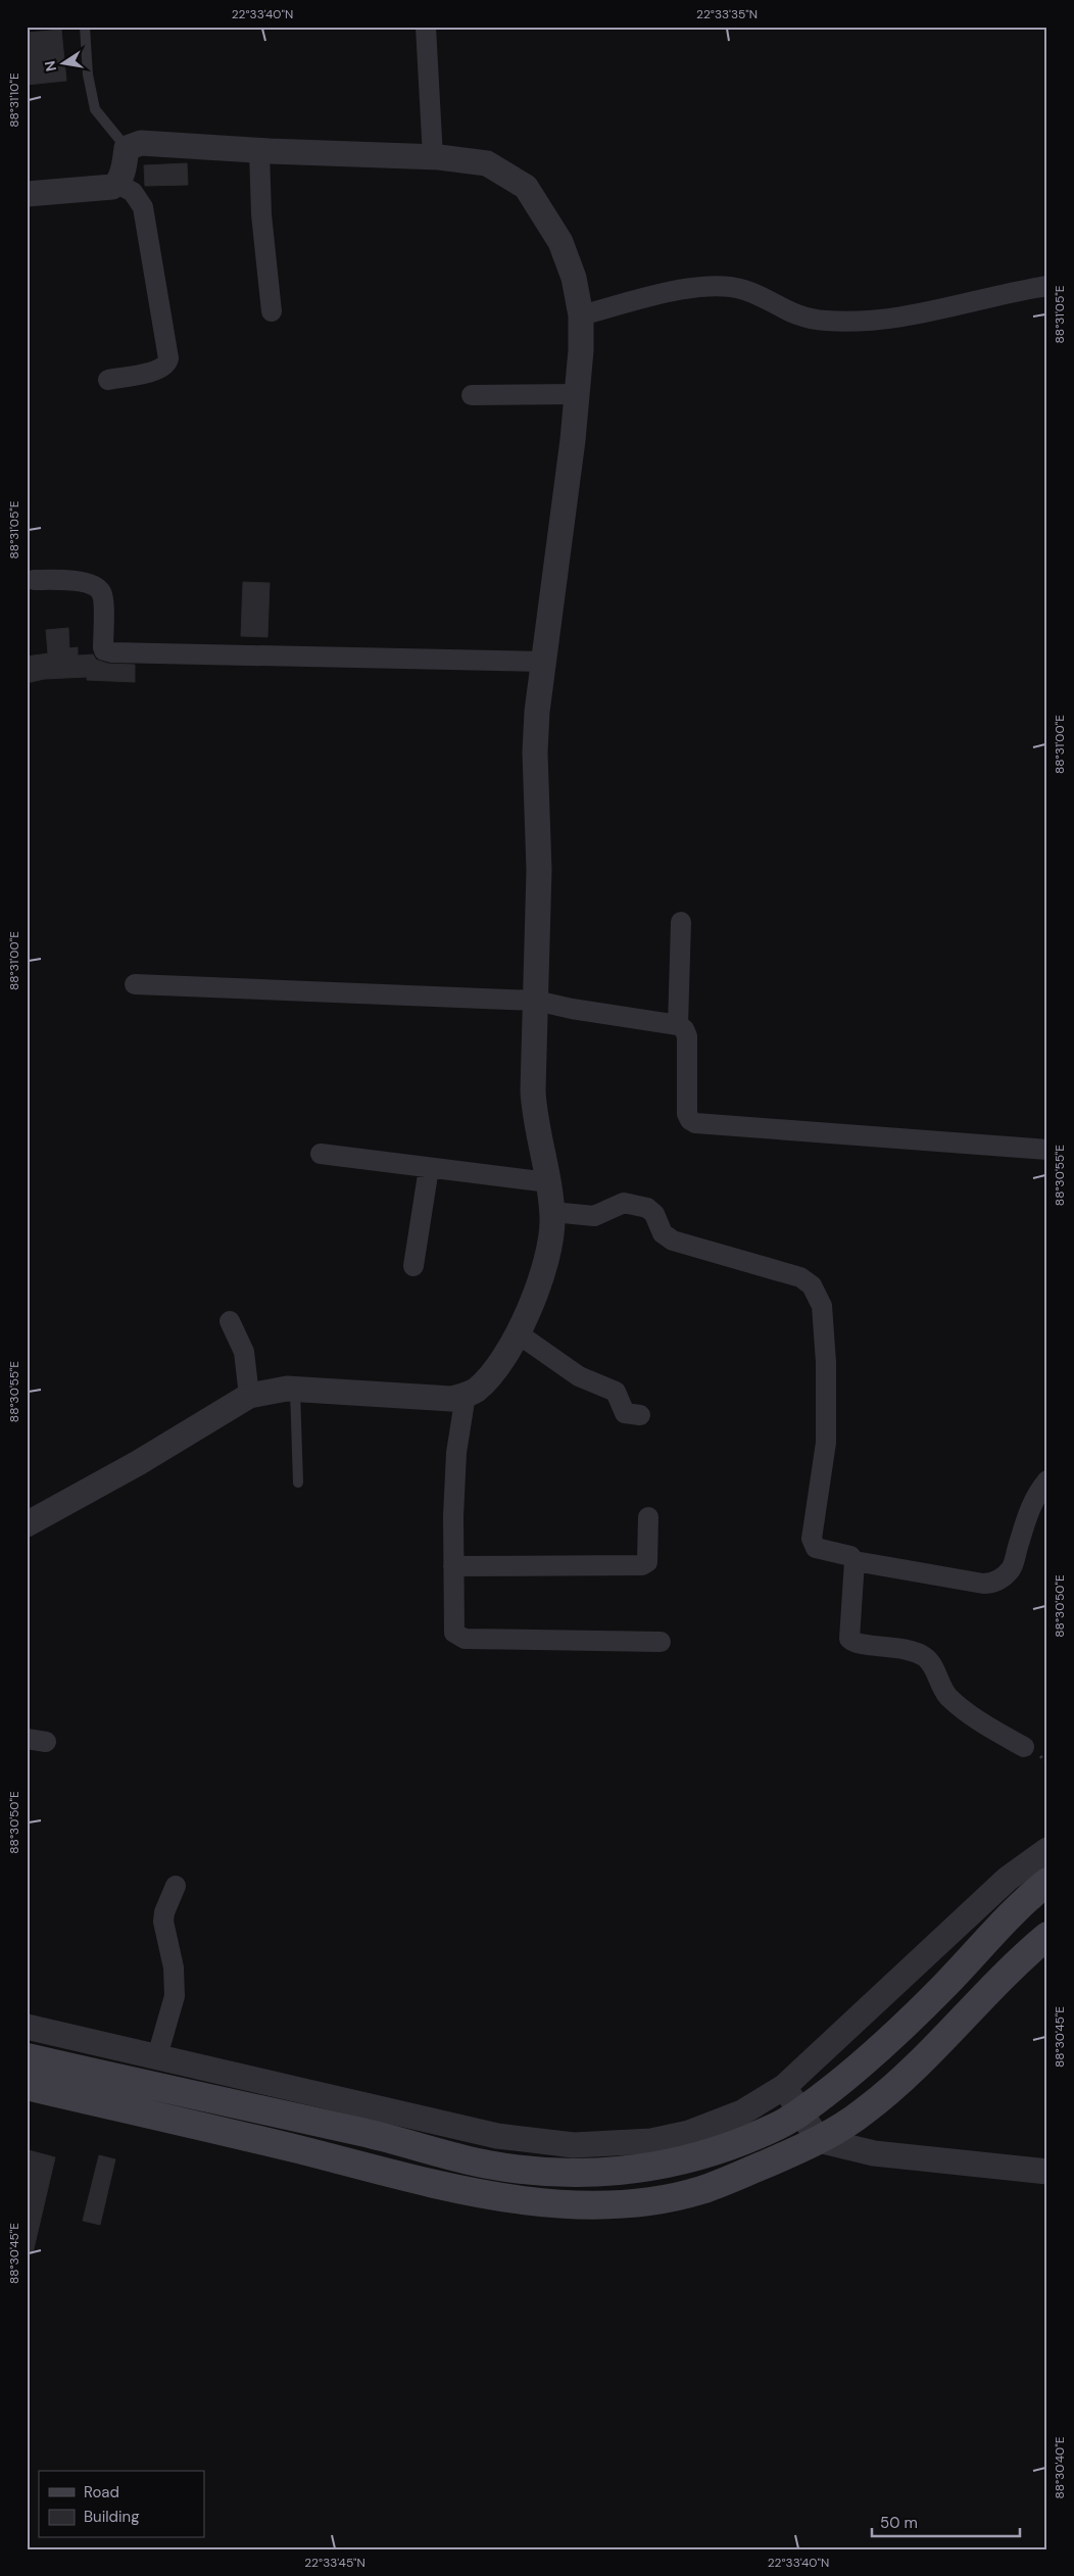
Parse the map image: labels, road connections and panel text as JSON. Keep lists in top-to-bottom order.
{
  "legend": ["Road", "Building"],
  "scale_bar": "50 m",
  "north": "left",
  "coordinates": [
    "22°33'40\"N",
    "22°33'35\"N",
    "88°31'10\"E",
    "88°31'05\"E",
    "88°31'00\"E",
    "88°30'55\"E",
    "88°30'50\"E",
    "88°30'45\"E",
    "88°30'40\"E",
    "22°33'45\"N"
  ]
}
